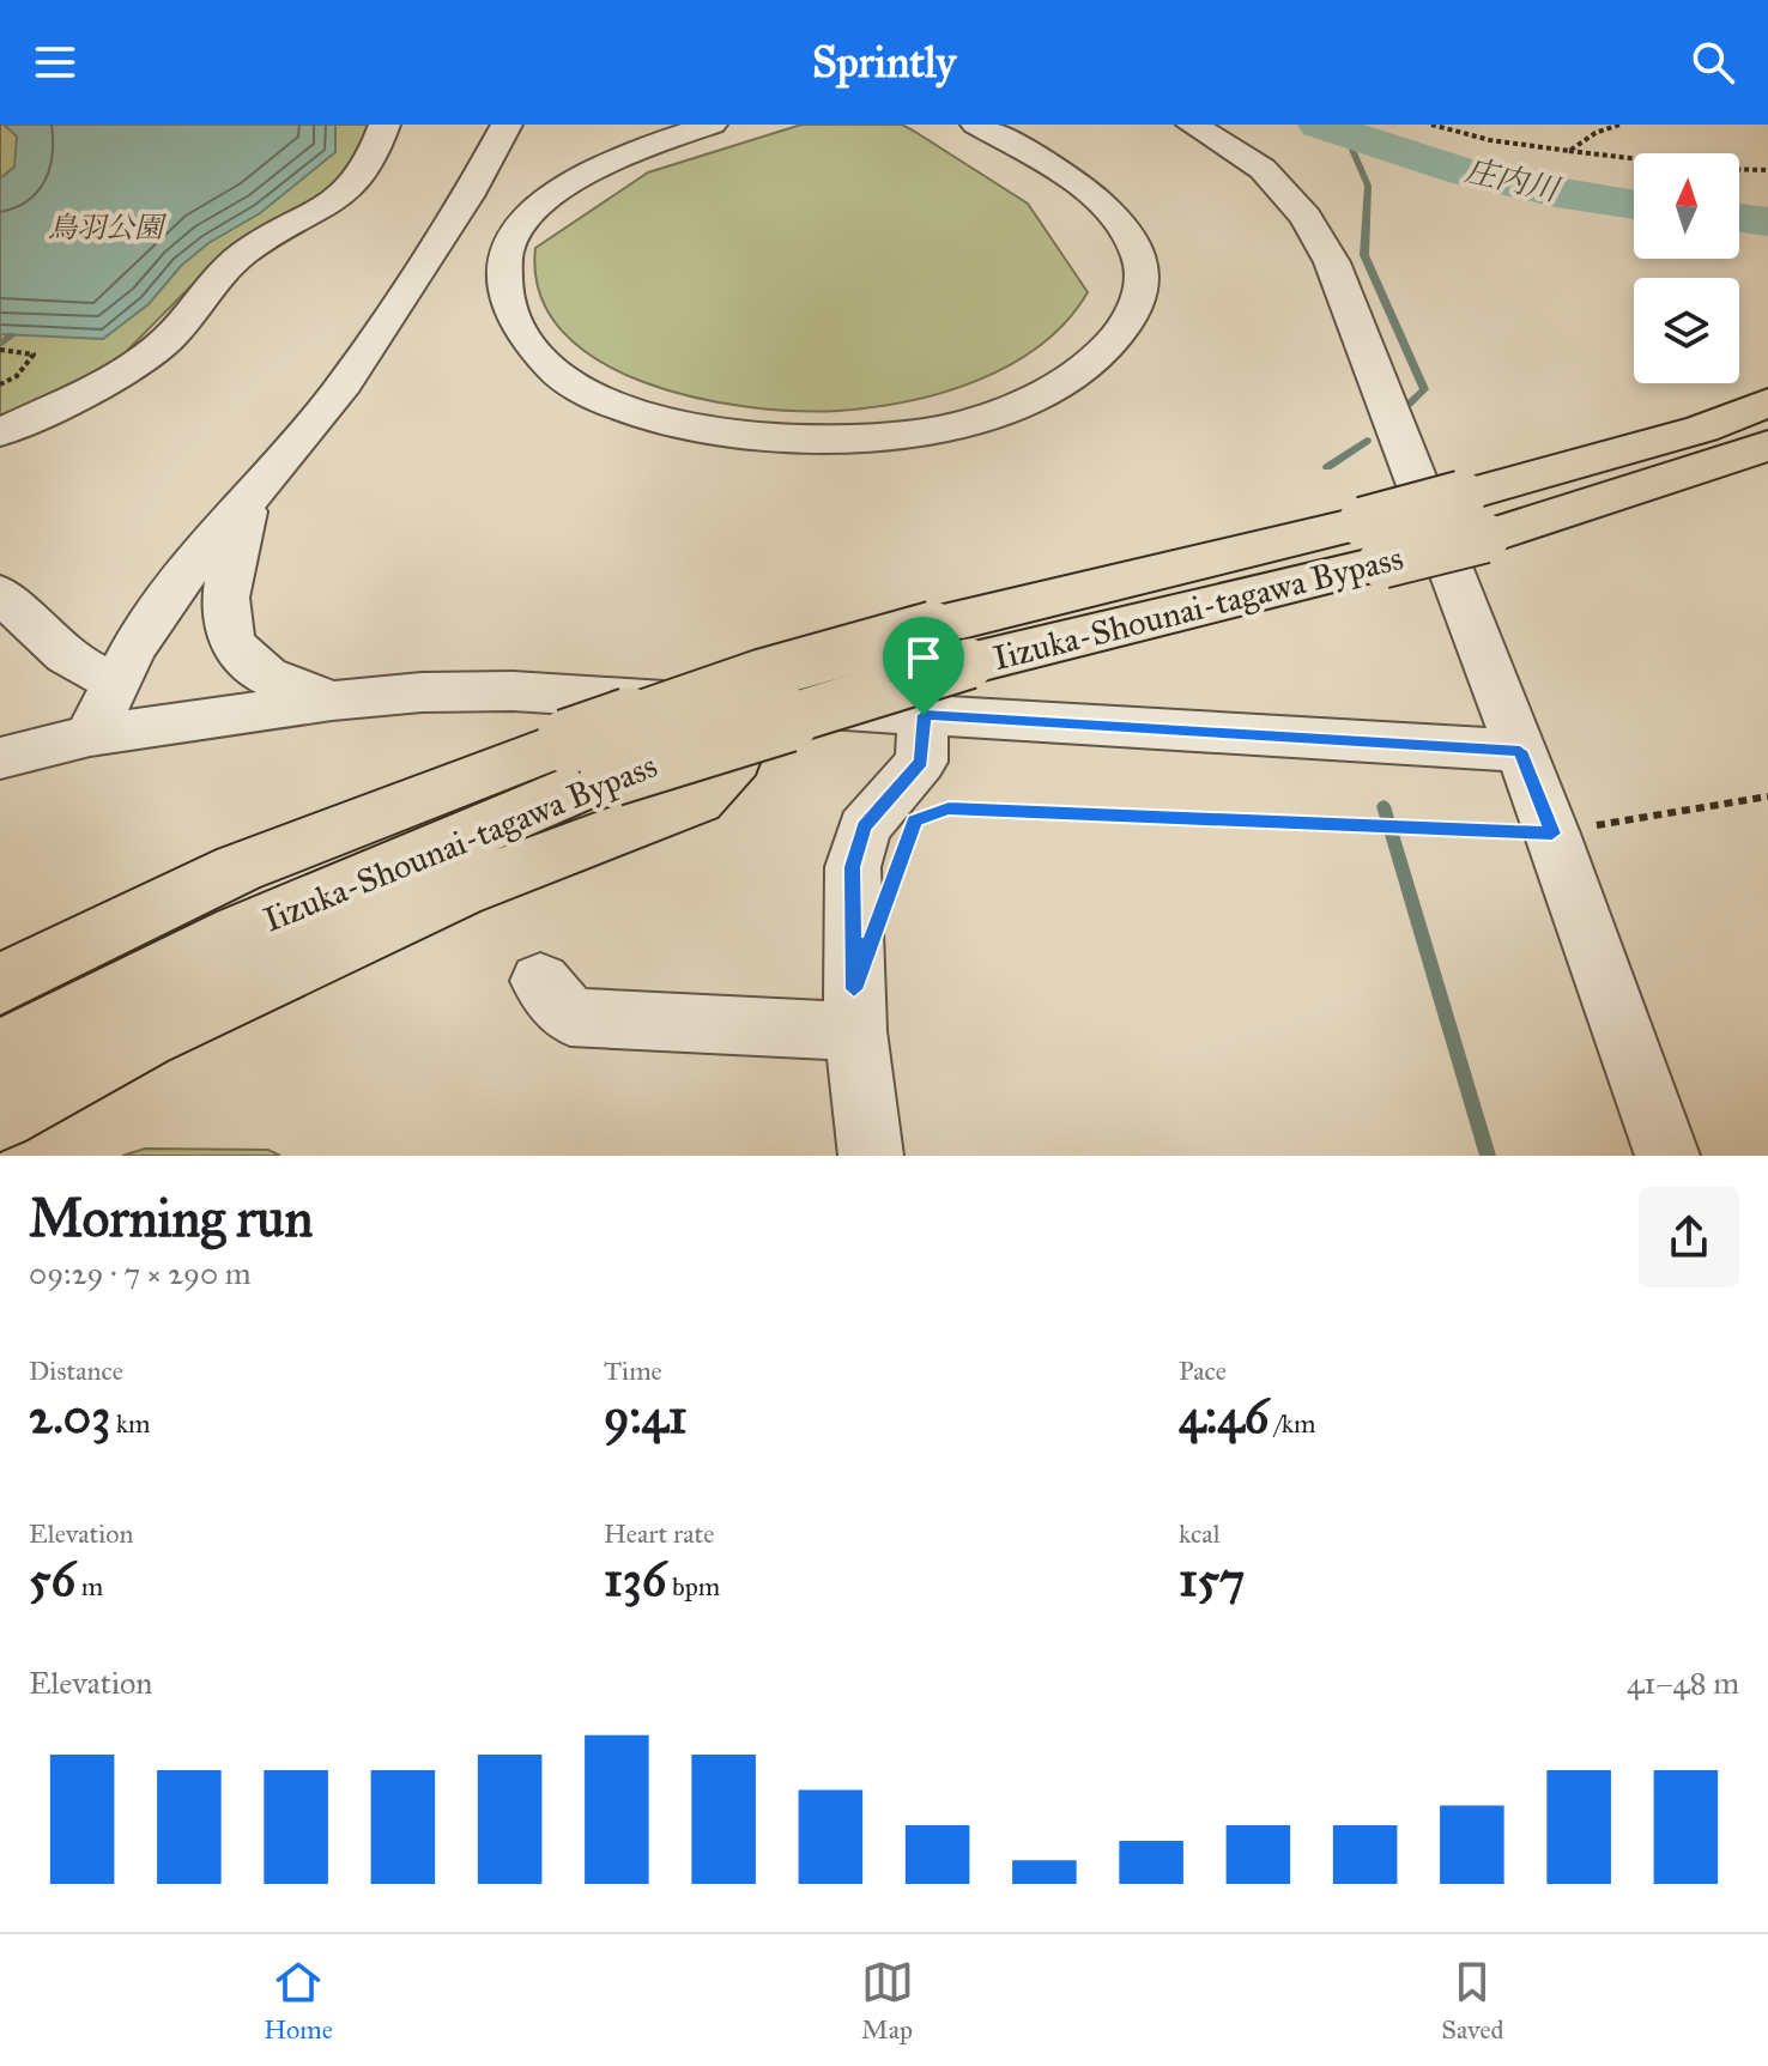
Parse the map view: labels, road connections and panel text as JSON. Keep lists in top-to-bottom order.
{
  "streets": {
    "highway": ["Iizuka-Shounai-tagawa Bypass"]
  },
  "water": ["庄内川"],
  "parks": ["鳥羽公園"],
  "north": "top",
  "page": {
    "header": "Sprintly",
    "heading": ["Morning run", "09:29 · 7 × 290 m"],
    "stats": [
      ["Distance", "2.03 km"],
      ["Time", "9:41"],
      ["Pace", "4:46 /km"],
      ["Elevation", "56 m"],
      ["Heart rate", "136 bpm"],
      ["kcal", "157"]
    ],
    "chart": ["Elevation", "41–48 m"],
    "tabs": ["Home", "Map", "Saved"]
  }
}
